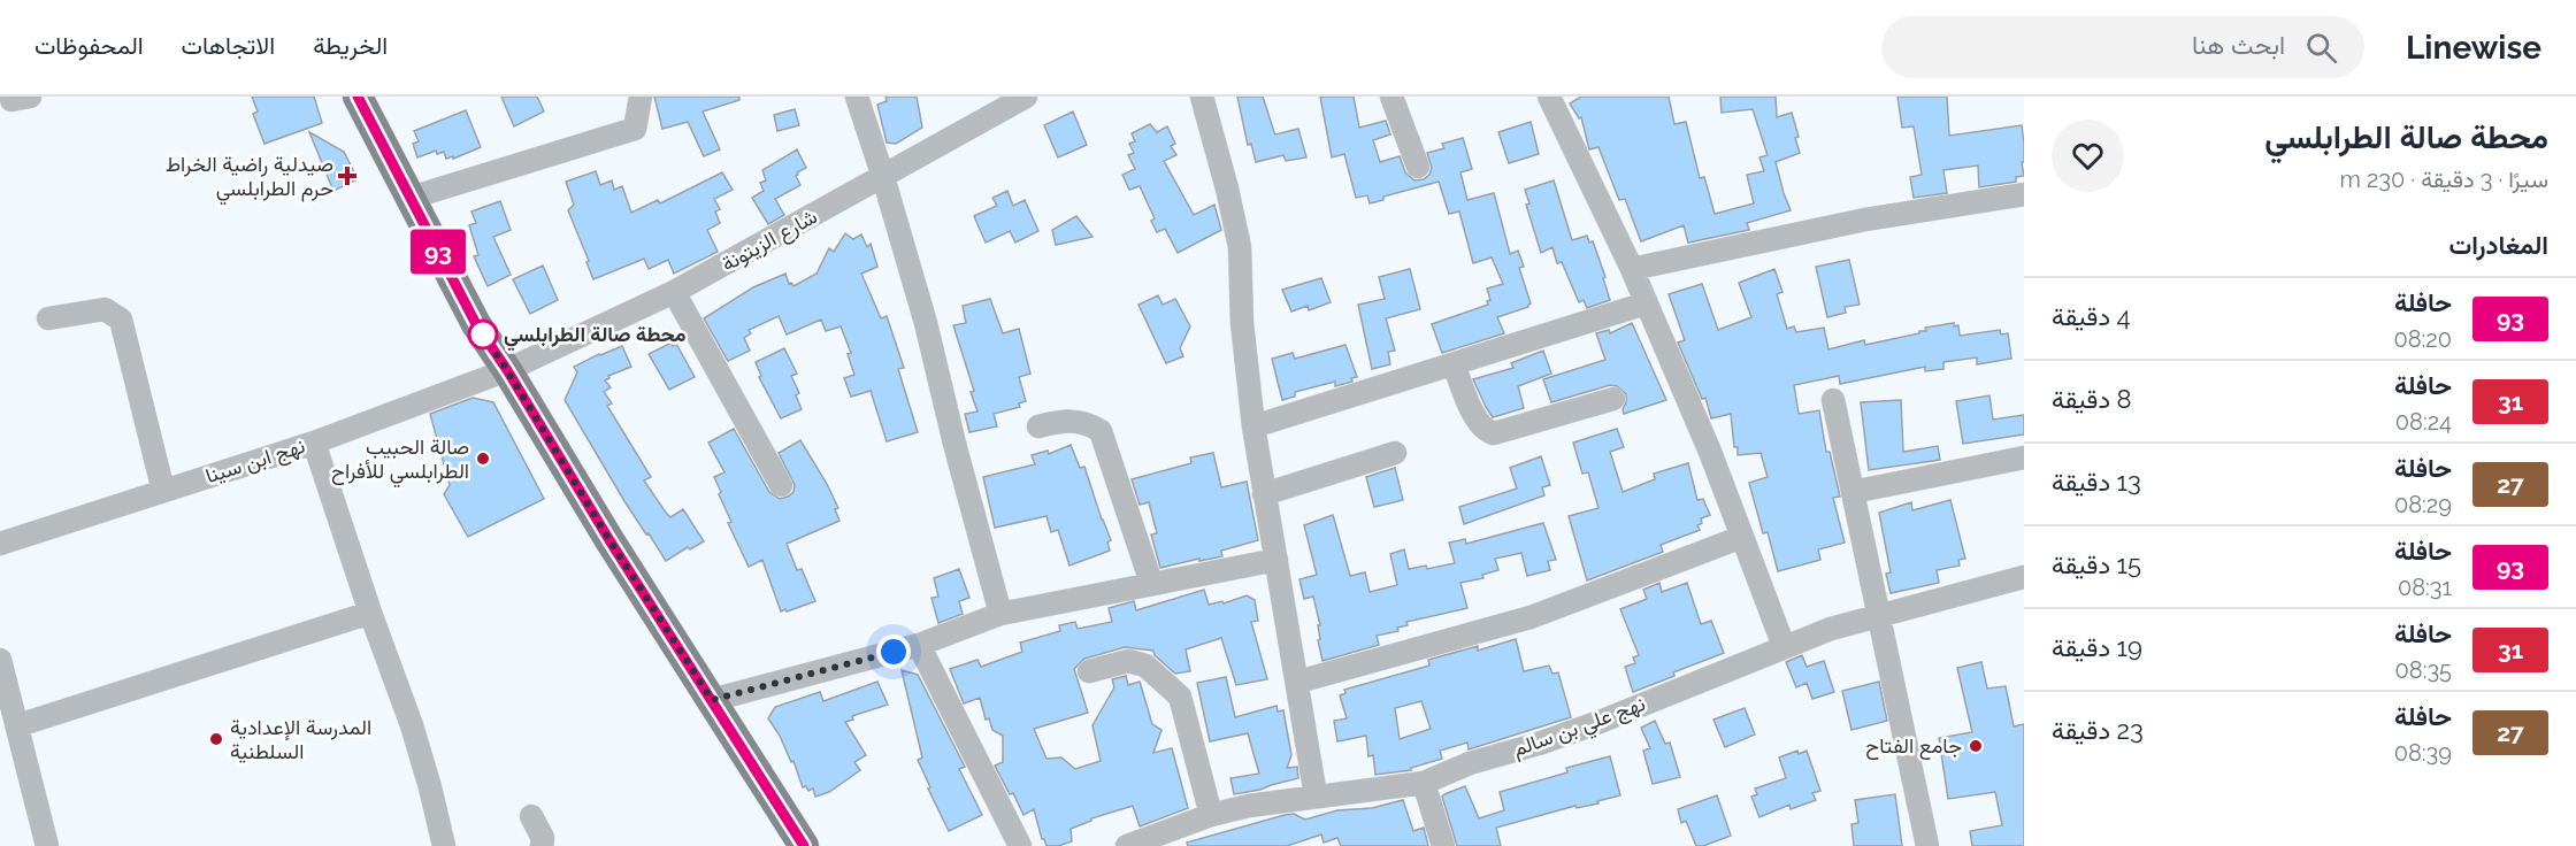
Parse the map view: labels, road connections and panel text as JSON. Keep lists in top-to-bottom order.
{
  "streets": {
    "street": ["شارع الزيتونة", "نهج ابن سينا", "نهج علي بن سالم"]
  },
  "crossings": [
    ["شارع الزيتونة", "نهج ابن سينا"]
  ],
  "places": {
    "health": ["صيدلية راضية الخراط حرم الطرابلسي"],
    "other": [
      "محطة صالة الطرابلسي",
      "صالة الحبيب الطرابلسي للأفراح",
      "المدرسة الإعدادية السلطنية",
      "جامع الفتاح"
    ]
  },
  "lines": ["bus line 93"],
  "page": {
    "header": "Linewise",
    "search": "ابحث هنا",
    "nav": ["الخريطة", "الاتجاهات", "المحفوظات"],
    "heading": [
      ["محطة صالة الطرابلسي", "سيرًا · 3 دقيقة · 230 m"],
      "المغادرات"
    ],
    "on_map": "93",
    "list": [
      {
        "mark": "93",
        "name": "حافلة",
        "note": "08:20",
        "value": "4 دقيقة"
      },
      {
        "mark": "31",
        "name": "حافلة",
        "note": "08:24",
        "value": "8 دقيقة"
      },
      {
        "mark": "27",
        "name": "حافلة",
        "note": "08:29",
        "value": "13 دقيقة"
      },
      {
        "mark": "93",
        "name": "حافلة",
        "note": "08:31",
        "value": "15 دقيقة"
      },
      {
        "mark": "31",
        "name": "حافلة",
        "note": "08:35",
        "value": "19 دقيقة"
      },
      {
        "mark": "27",
        "name": "حافلة",
        "note": "08:39",
        "value": "23 دقيقة"
      }
    ]
  }
}
